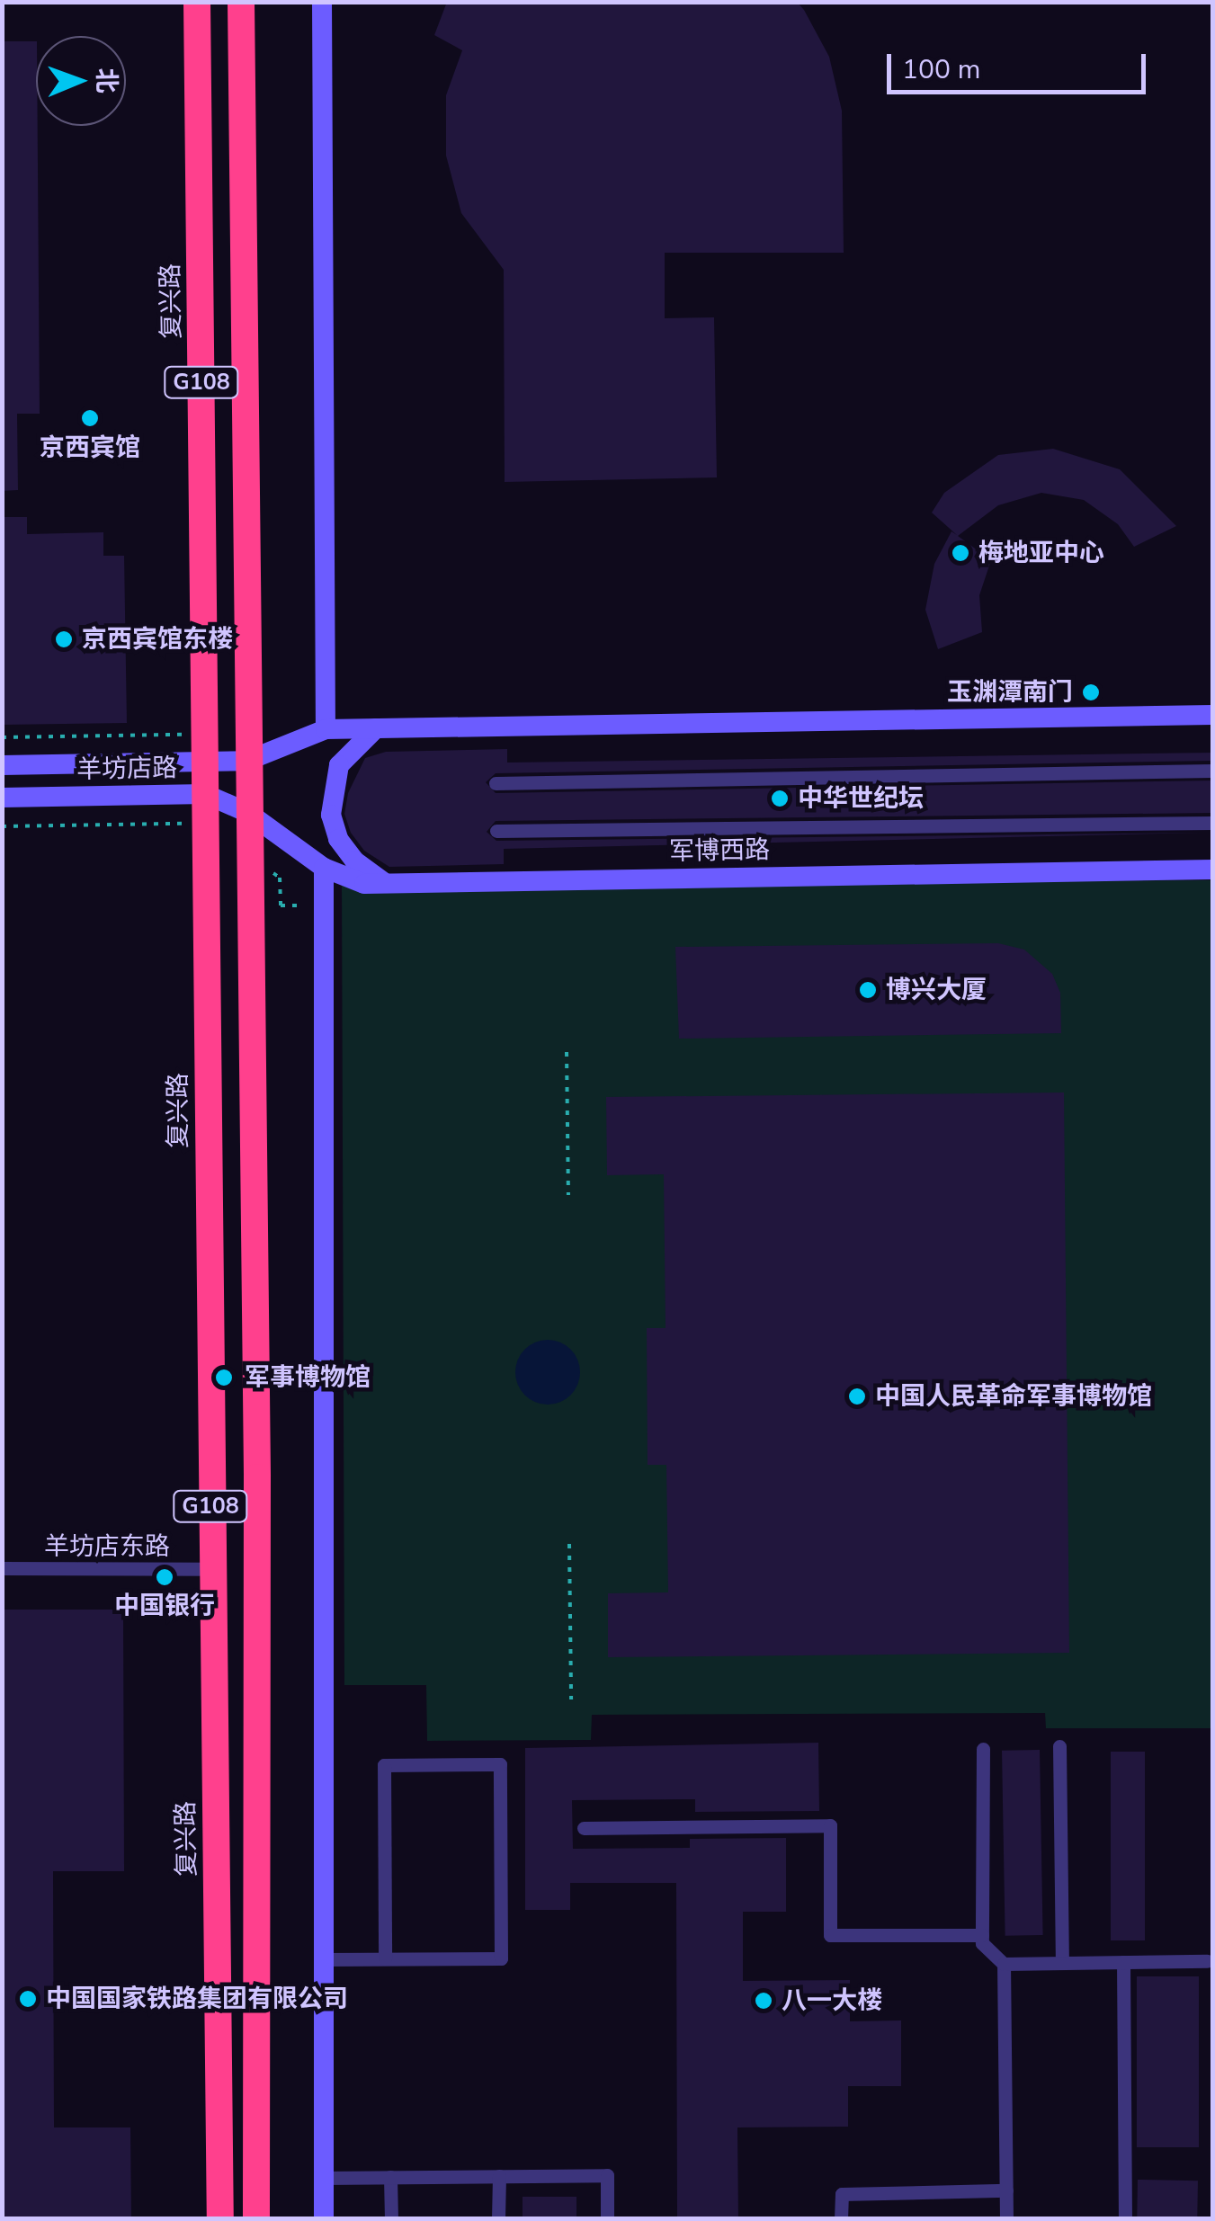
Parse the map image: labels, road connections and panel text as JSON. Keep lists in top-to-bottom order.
{
  "streets": {
    "highway": ["复兴路", "G108"],
    "street": ["羊坊店路", "军博西路", "羊坊店东路"]
  },
  "crossings": [
    ["复兴路", "羊坊店路"],
    ["复兴路", "羊坊店东路"],
    ["G108", "羊坊店路"],
    ["G108", "军博西路"],
    ["羊坊店路", "军博西路"]
  ],
  "places": [
    "京西宾馆",
    "梅地亚中心",
    "京西宾馆东楼",
    "玉渊潭南门",
    "中华世纪坛",
    "博兴大厦",
    "军事博物馆",
    "中国人民革命军事博物馆",
    "中国银行",
    "中国国家铁路集团有限公司",
    "八一大楼"
  ],
  "scale_bar": "100 m",
  "north": "right"
}
